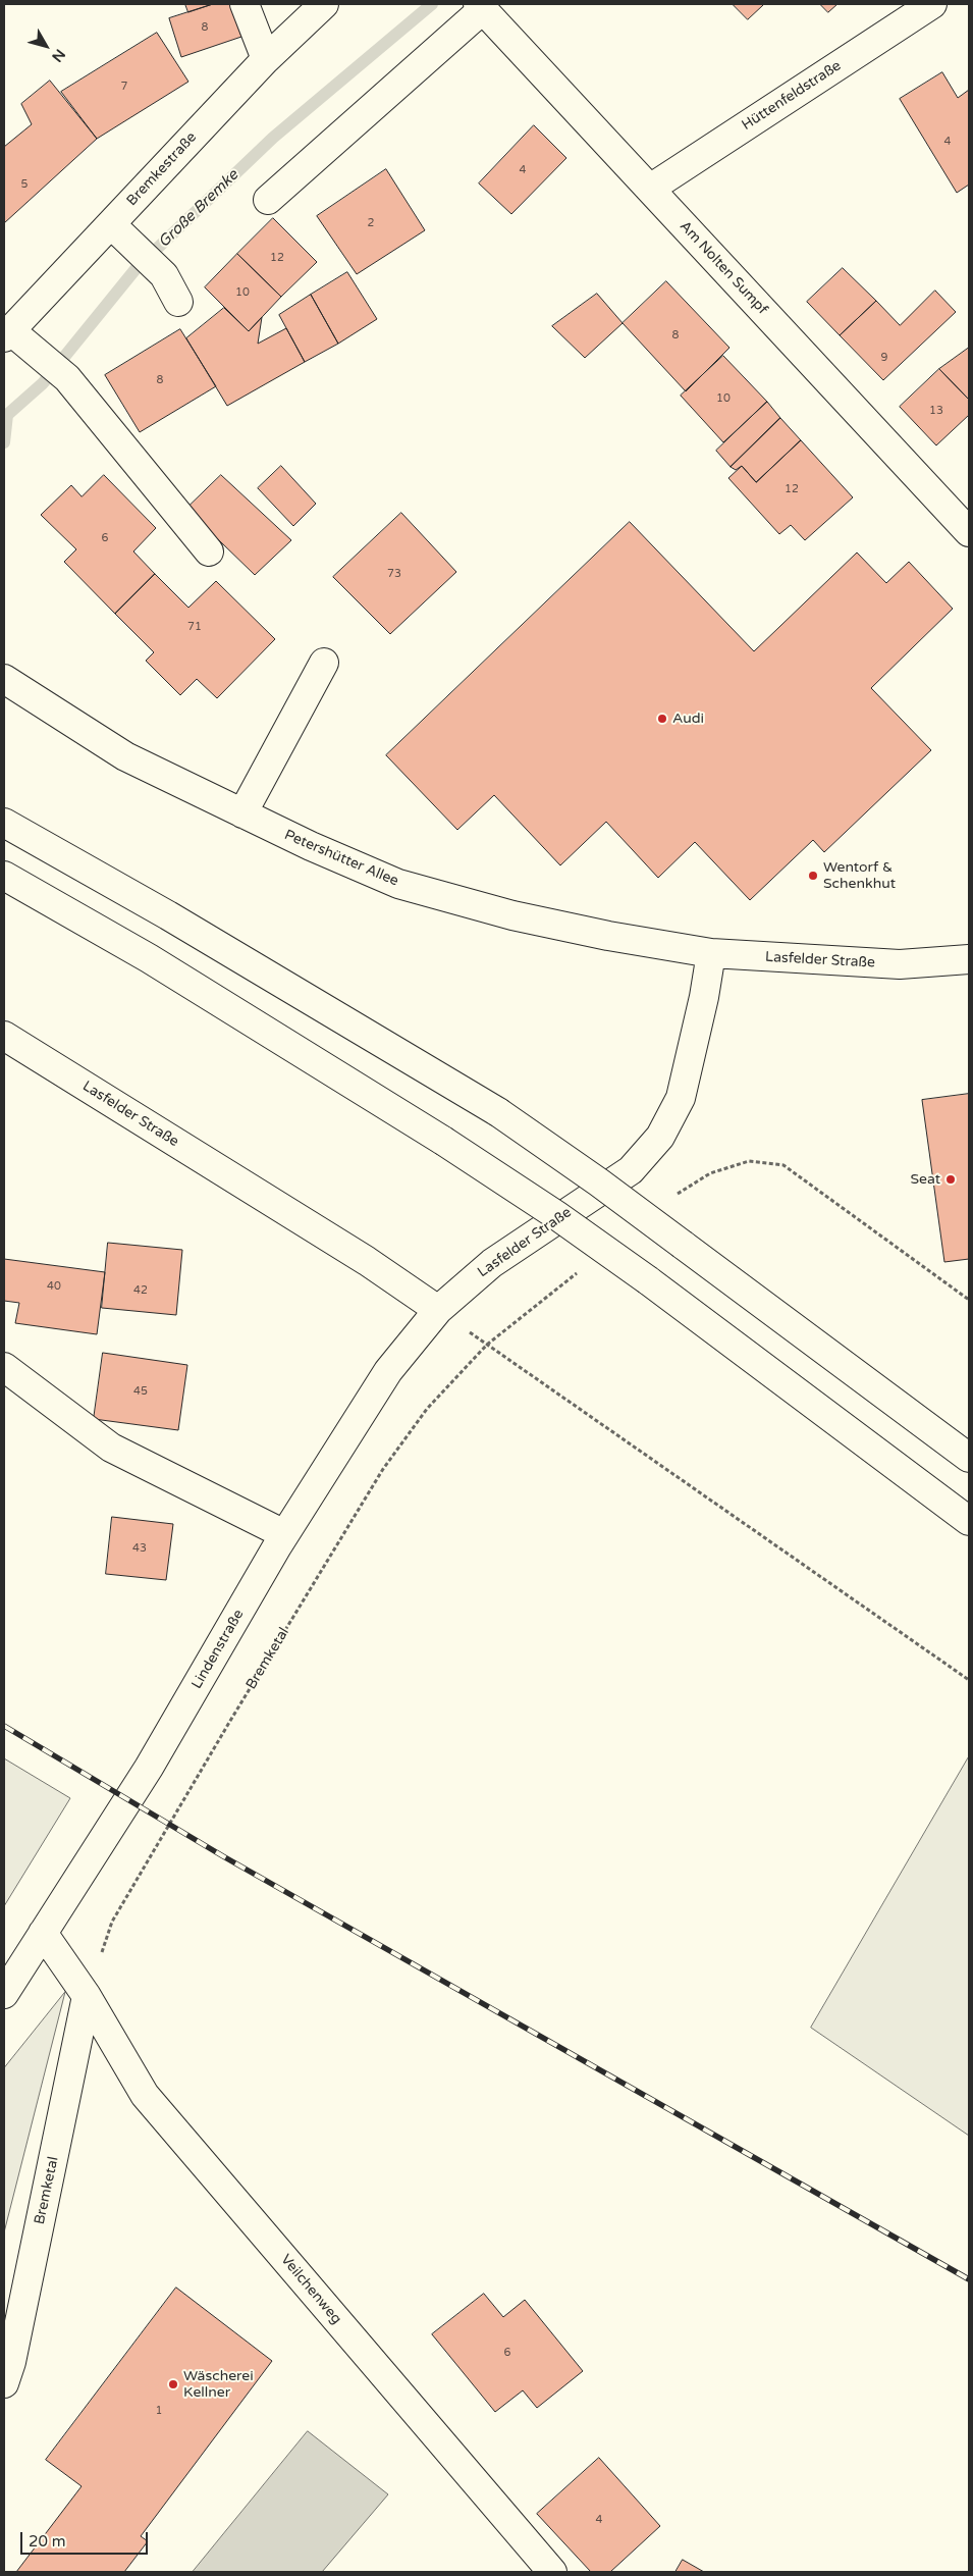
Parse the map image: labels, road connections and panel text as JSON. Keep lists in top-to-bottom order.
{
  "streets": {
    "main road": [
      "Hüttenfeldstraße",
      "Bremkestraße",
      "Am Nolten Sumpf",
      "Petershütter Allee",
      "Lasfelder Straße",
      "Lindenstraße",
      "Bremketal",
      "Veilchenweg"
    ]
  },
  "crossings": [
    ["Hüttenfeldstraße", "Am Nolten Sumpf"],
    ["Petershütter Allee", "Lasfelder Straße"],
    ["Lasfelder Straße", "Lindenstraße"],
    ["Bremketal", "Veilchenweg"]
  ],
  "water": ["Große Bremke"],
  "places": [
    "Audi",
    "Wentorf & Schenkhut",
    "Seat",
    "Wäscherei Kellner"
  ],
  "house_numbers": [
    "8",
    "7",
    "4",
    "4",
    "5",
    "2",
    "12",
    "10",
    "8",
    "9",
    "8",
    "10",
    "13",
    "12",
    "6",
    "73",
    "71",
    "40",
    "42",
    "45",
    "43",
    "6",
    "1",
    "4"
  ],
  "scale_bar": "20 m",
  "north": "bottom right"
}
